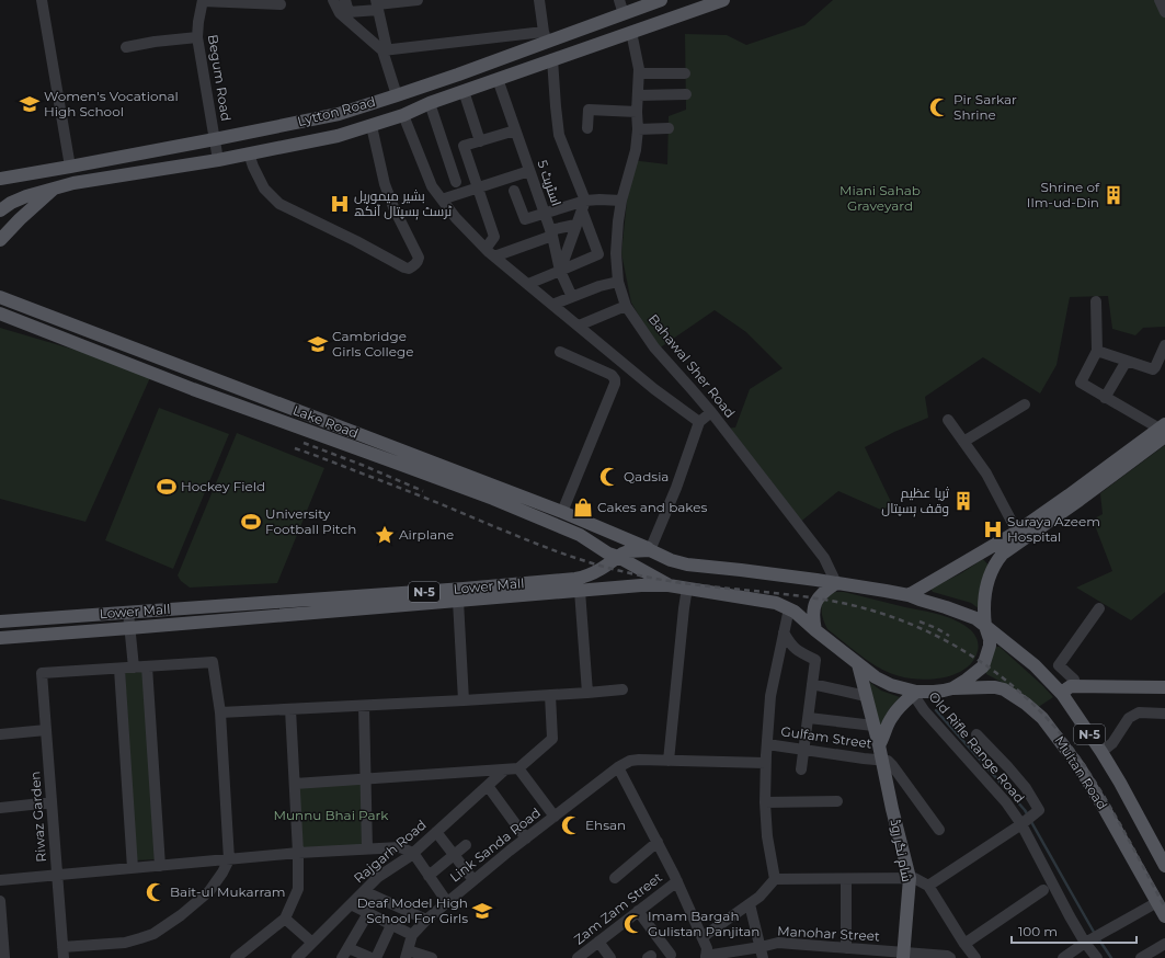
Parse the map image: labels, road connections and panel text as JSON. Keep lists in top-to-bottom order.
{
  "streets": {
    "main road": [
      "Lytton Road",
      "Lake Road",
      "Lower Mall",
      "N-5",
      "Multan Road",
      "شام نگر روڈ"
    ],
    "street": [
      "Begum Road",
      "اسٹریٹ 5",
      "Bahawal Sher Road",
      "Gulfam Street",
      "Old Rifle Range Road",
      "Riwaz Garden",
      "Link Sanda Road",
      "Rajgarh Road",
      "Zam Zam Street",
      "Manohar Street"
    ]
  },
  "crossings": [
    ["Begum Road", "Lytton Road"],
    ["Lytton Road", "اسٹریٹ 5"],
    ["Lytton Road", "Bahawal Sher Road"],
    ["Bahawal Sher Road", "Lower Mall"],
    ["Bahawal Sher Road", "N-5"],
    ["Lake Road", "Lower Mall"],
    ["Lower Mall", "N-5"],
    ["N-5", "Old Rifle Range Road"],
    ["N-5", "Multan Road"],
    ["N-5", "شام نگر روڈ"],
    ["Gulfam Street", "شام نگر روڈ"],
    ["شام نگر روڈ", "Manohar Street"]
  ],
  "parks": ["Miani Sahab Graveyard", "Munnu Bhai Park"],
  "places": {
    "school or university": ["Women's Vocational High School", "Cambridge Girls College", "Deaf Model High School For Girls"],
    "mosque": [
      "Pir Sarkar Shrine",
      "Qadsia",
      "Ehsan",
      "Bait-ul Mukarram",
      "Imam Bargah Gulistan Panjitan"
    ],
    "building": ["Shrine of Ilm-ud-Din", "ثریا عظیم وقف ہسپتال"],
    "hospital": ["بشیر میموریل ٹرسٹ ہسپتال آنکھ", "Suraya Azeem Hospital"],
    "sports": ["Hockey Field", "University Football Pitch"],
    "shop": ["Cakes and bakes"],
    "place": ["Airplane"]
  },
  "scale_bar": "100 m"
}
